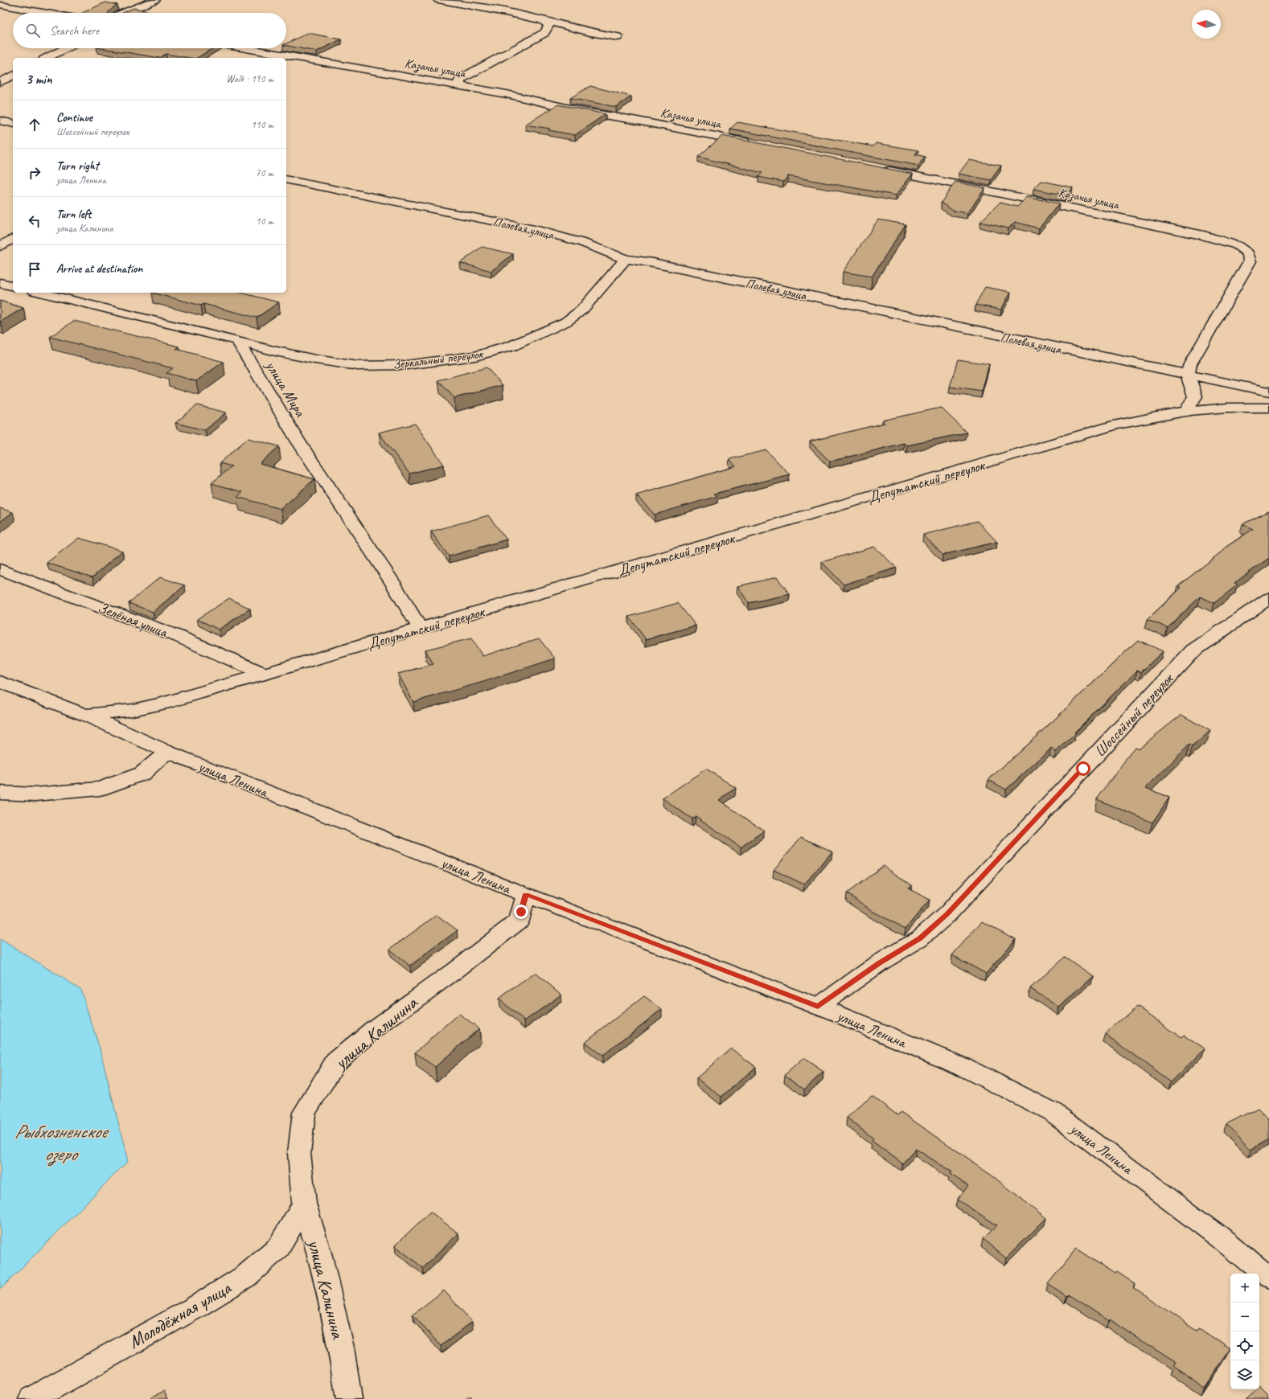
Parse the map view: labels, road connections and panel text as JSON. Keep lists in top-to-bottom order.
{
  "streets": {
    "street": [
      "Казачья улица",
      "Полевая улица",
      "Зеркальный переулок",
      "улица Мира",
      "Депутатский переулок",
      "Зелёная улица",
      "Шоссейный переулок",
      "улица Ленина",
      "улица Калинина",
      "Молодёжная улица"
    ]
  },
  "crossings": [
    ["Казачья улица", "Полевая улица"],
    ["Полевая улица", "Зеркальный переулок"],
    ["Зеркальный переулок", "улица Мира"],
    ["улица Мира", "Депутатский переулок"],
    ["Депутатский переулок", "Зелёная улица"],
    ["Депутатский переулок", "улица Ленина"],
    ["Шоссейный переулок", "улица Ленина"],
    ["улица Ленина", "улица Калинина"],
    ["улица Калинина", "Молодёжная улица"]
  ],
  "water": ["Рыбхозненское озеро"],
  "north": "left",
  "page": {
    "search": "Search here",
    "heading": ["3 min", "Walk · 190 m"],
    "list": [
      ["Continue", "Шоссейный переулок", "110 m"],
      ["Turn right", "улица Ленина", "70 m"],
      ["Turn left", "улица Калинина", "10 m"],
      "Arrive at destination"
    ],
    "map_buttons": ["+", "−"]
  }
}
